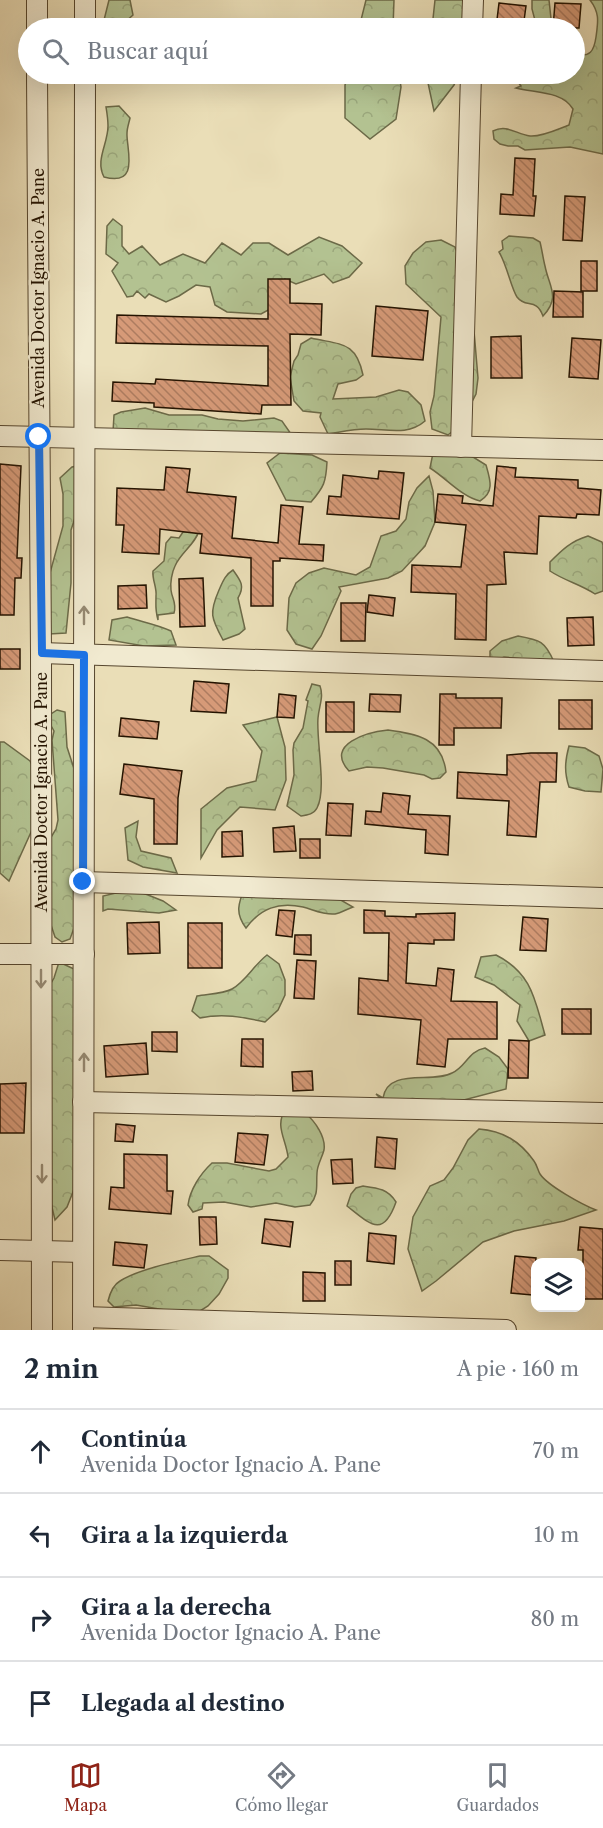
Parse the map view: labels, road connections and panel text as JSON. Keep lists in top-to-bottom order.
{
  "streets": {
    "street": ["Avenida Doctor Ignacio A. Pane"]
  },
  "page": {
    "search": "Buscar aquí",
    "heading": ["2 min", "A pie · 160 m"],
    "list": [
      ["Continúa", "Avenida Doctor Ignacio A. Pane", "70 m"],
      ["Gira a la izquierda", "10 m"],
      ["Gira a la derecha", "Avenida Doctor Ignacio A. Pane", "80 m"],
      "Llegada al destino"
    ],
    "nav": ["Mapa", "Cómo llegar", "Guardados"]
  }
}
